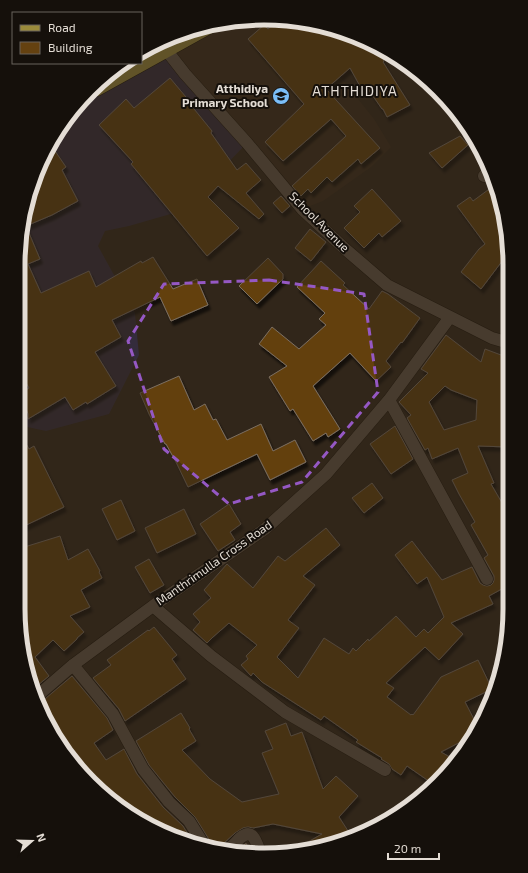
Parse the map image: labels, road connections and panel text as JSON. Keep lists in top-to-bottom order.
{
  "streets": {
    "street": ["School Avenue", "Manthrimulla Cross Road"]
  },
  "crossings": [
    ["School Avenue", "Manthrimulla Cross Road"]
  ],
  "districts": ["ATHTHIDIYA"],
  "places": {
    "school or university": ["Atthidiya Primary School"]
  },
  "legend": ["Road", "Building"],
  "scale_bar": "20 m",
  "north": "right"
}
